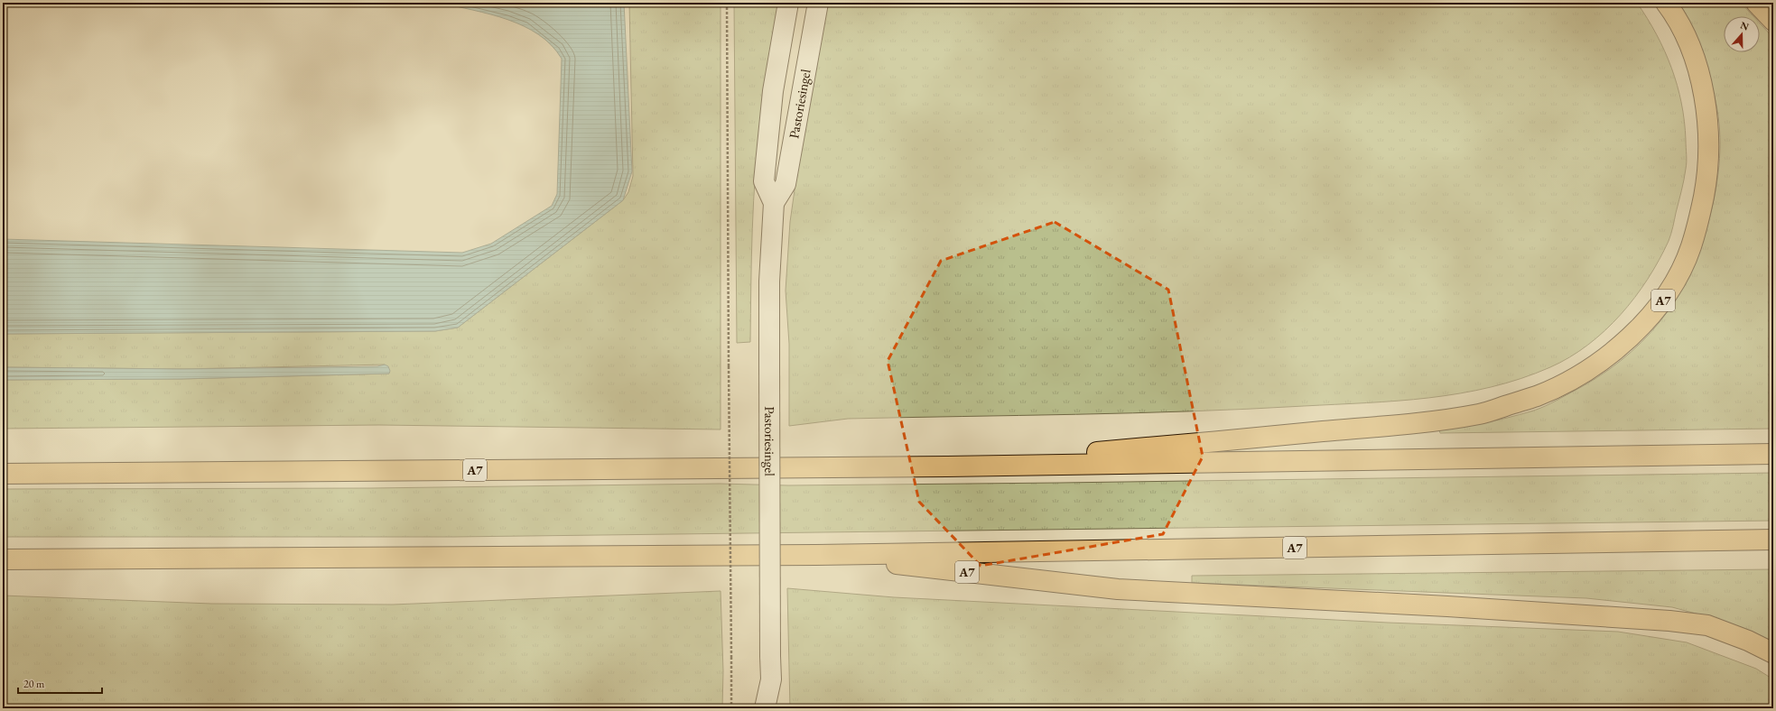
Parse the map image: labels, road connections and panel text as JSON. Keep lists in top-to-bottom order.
{
  "streets": {
    "highway": ["A7"],
    "main road": ["Pastoriesingel"]
  },
  "scale_bar": "20 m",
  "north": "top"
}
